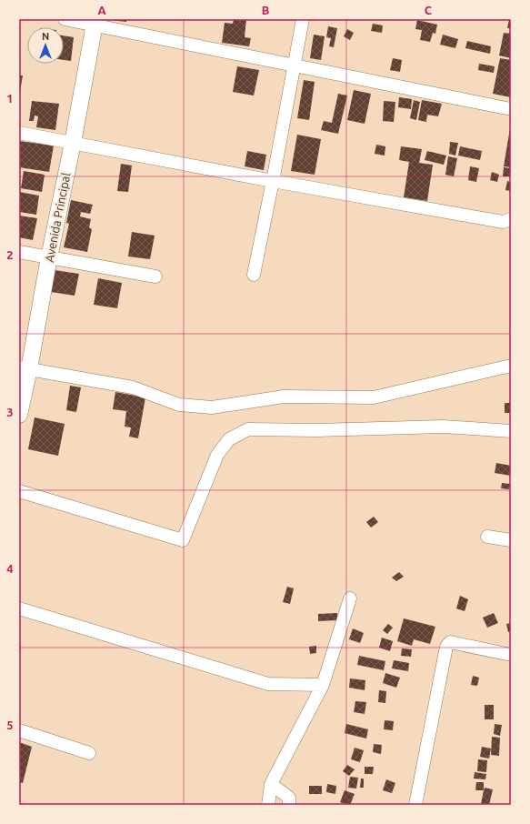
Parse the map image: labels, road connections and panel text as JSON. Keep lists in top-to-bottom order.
{
  "streets": {
    "street": ["Avenida Principal"]
  },
  "north": "top",
  "grid": {
    "columns": ["A", "B", "C"],
    "rows": [
      "1",
      "2",
      "3",
      "4",
      "5"
    ]
  }
}
